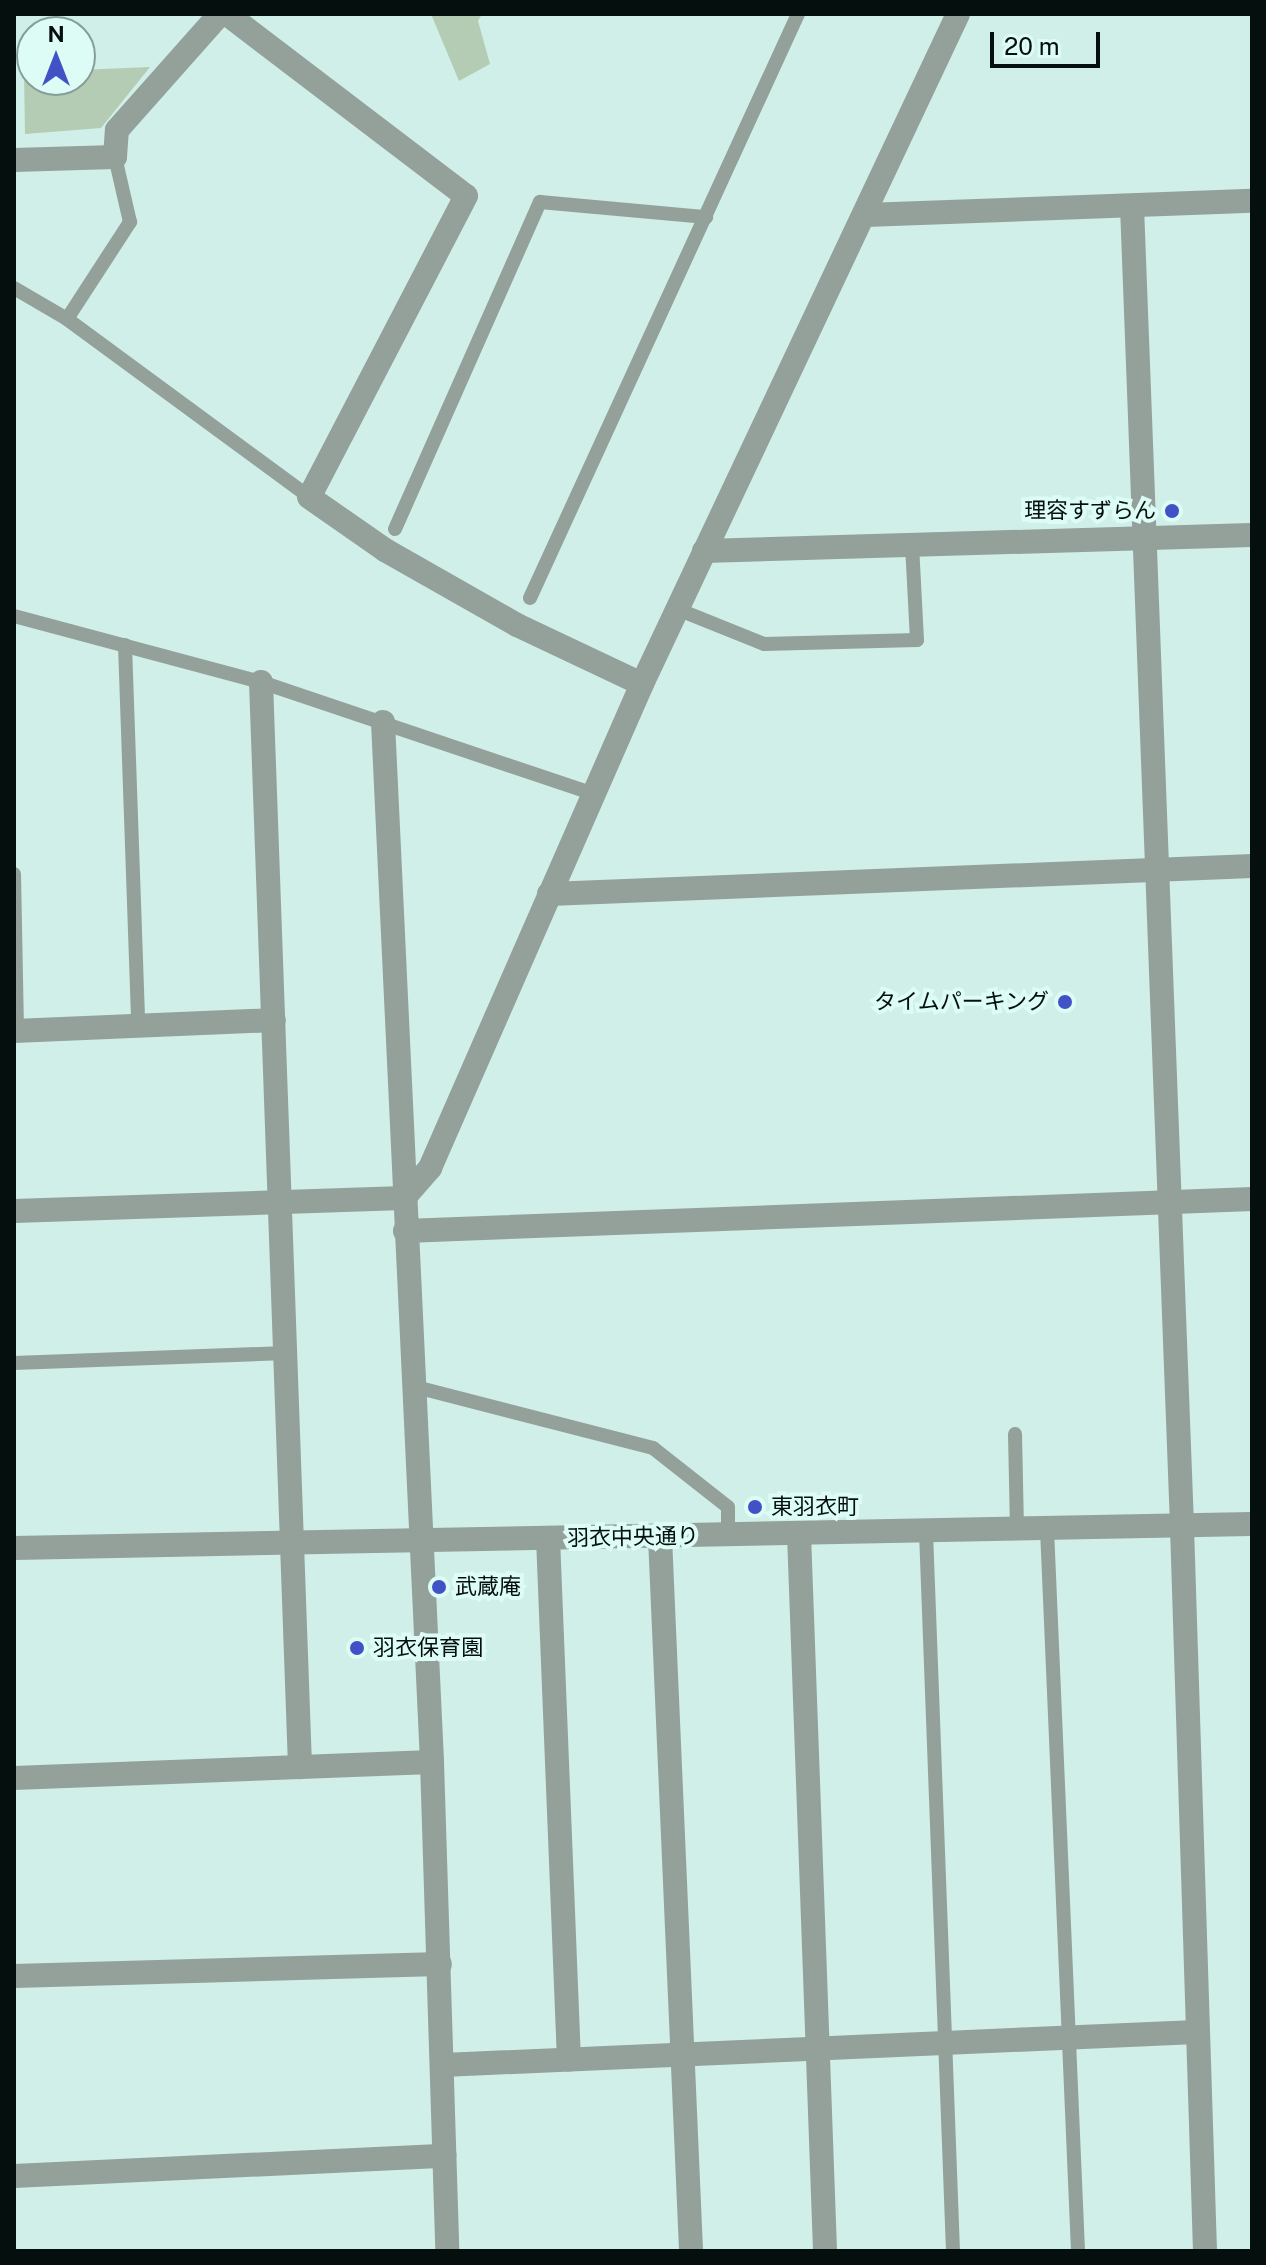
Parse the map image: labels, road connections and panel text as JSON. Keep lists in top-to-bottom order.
{
  "streets": {
    "street": ["羽衣中央通り"]
  },
  "places": [
    "理容すずらん",
    "タイムパーキング",
    "東羽衣町",
    "武蔵庵",
    "羽衣保育園"
  ],
  "scale_bar": "20 m",
  "north": "top"
}
